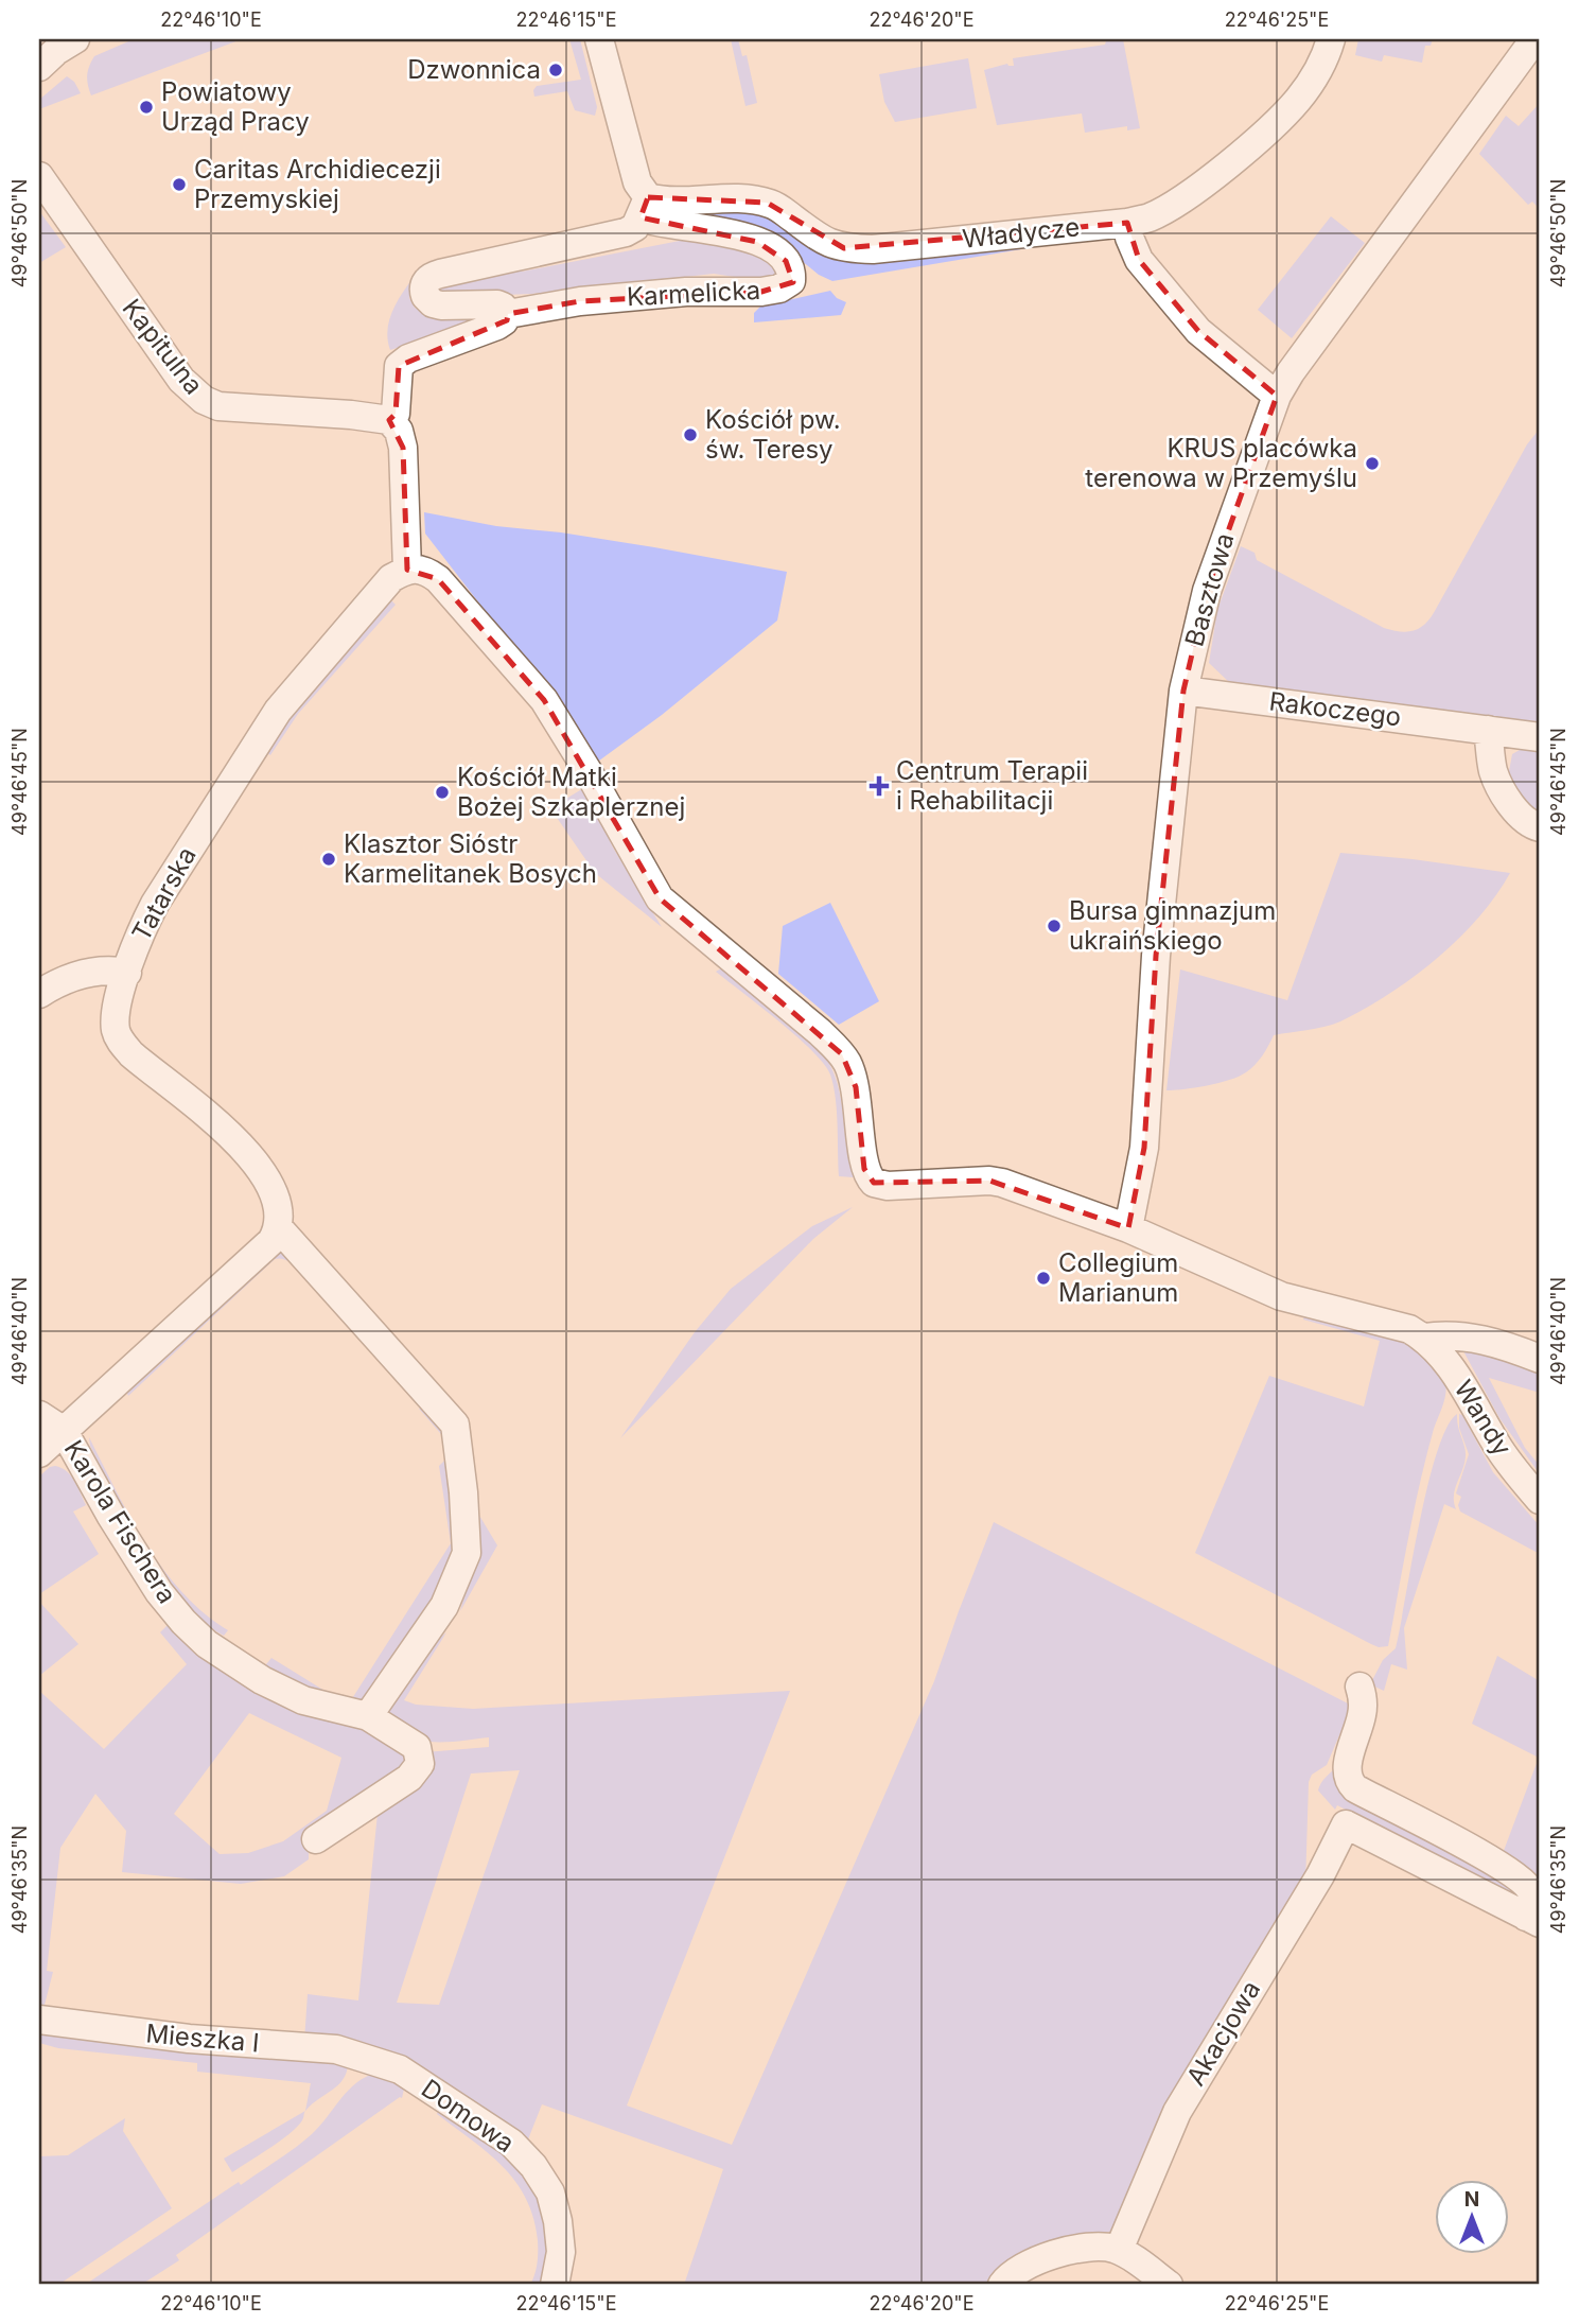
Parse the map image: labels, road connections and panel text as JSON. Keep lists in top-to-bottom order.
{
  "streets": {
    "street": [
      "Władycze",
      "Karmelicka",
      "Kapitulna",
      "Basztowa",
      "Rakoczego",
      "Tatarska",
      "Wandy",
      "Karola Fischera",
      "Akacjowa",
      "Mieszka I",
      "Domowa"
    ]
  },
  "crossings": [
    ["Władycze", "Karmelicka"],
    ["Karmelicka", "Kapitulna"],
    ["Basztowa", "Rakoczego"],
    ["Mieszka I", "Domowa"]
  ],
  "places": {
    "other": [
      "Dzwonnica",
      "Powiatowy Urząd Pracy",
      "Caritas Archidiecezji Przemyskiej",
      "Kościół pw. św. Teresy",
      "KRUS placówka terenowa w Przemyślu",
      "Kościół Matki Bożej Szkaplerznej",
      "Klasztor Sióstr Karmelitanek Bosych",
      "Bursa gimnazjum ukraińskiego",
      "Collegium Marianum"
    ],
    "health": ["Centrum Terapii i Rehabilitacji"]
  },
  "north": "top",
  "coordinates": [
    "22°46'10\"E",
    "22°46'15\"E",
    "22°46'20\"E",
    "22°46'25\"E",
    "49°46'50\"N",
    "49°46'45\"N",
    "49°46'40\"N",
    "49°46'35\"N"
  ]
}
